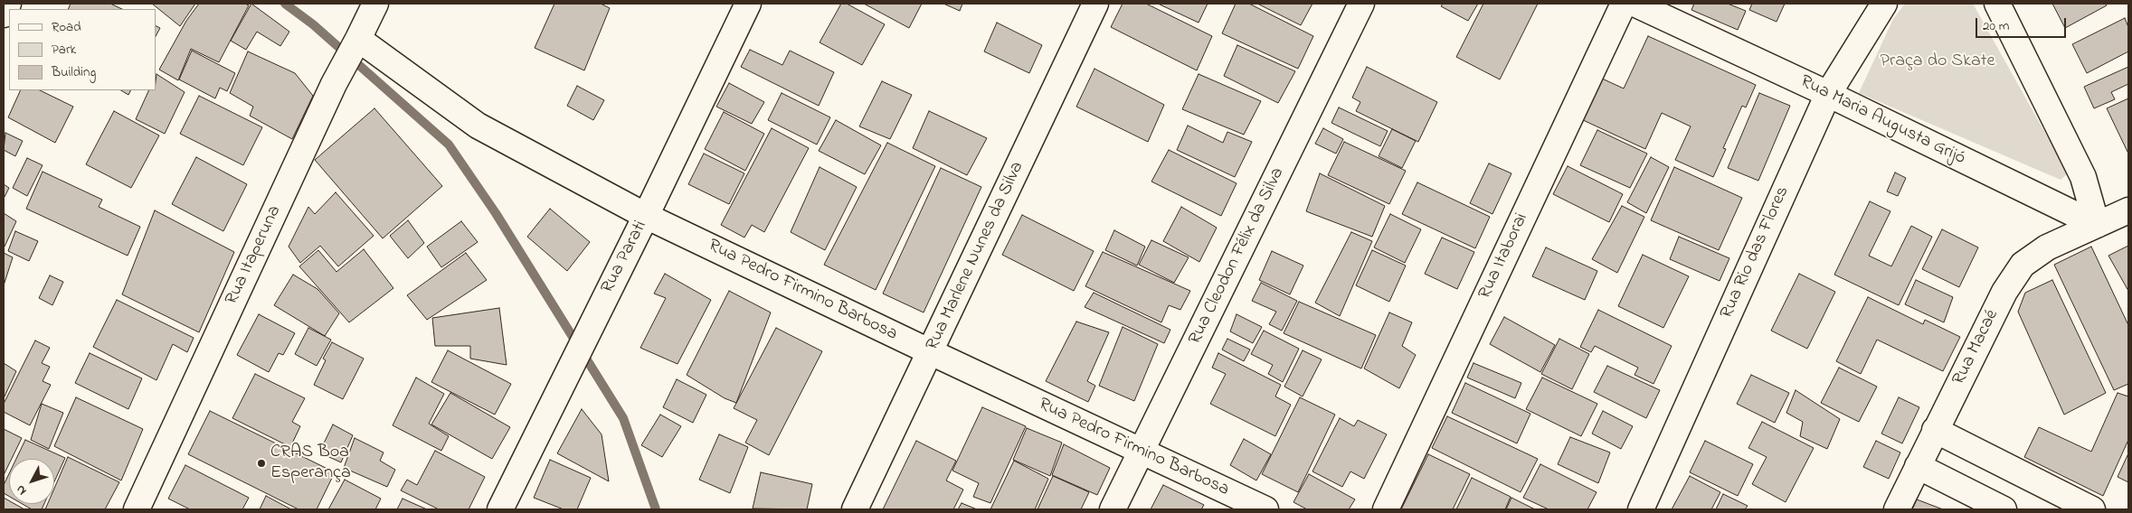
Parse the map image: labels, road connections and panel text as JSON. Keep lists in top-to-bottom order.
{
  "streets": {
    "street": [
      "Rua Maria Augusta Grijó",
      "Rua Rio das Flores",
      "Rua Itaperuna",
      "Rua Marlene Nunes da Silva",
      "Rua Cleodon Félix da Silva",
      "Rua Itaborai",
      "Rua Parati",
      "Rua Pedro Firmino Barbosa",
      "Rua Macaé"
    ]
  },
  "crossings": [
    ["Rua Maria Augusta Grijó", "Rua Rio das Flores"],
    ["Rua Maria Augusta Grijó", "Rua Macaé"],
    ["Rua Itaperuna", "Rua Pedro Firmino Barbosa"],
    ["Rua Marlene Nunes da Silva", "Rua Pedro Firmino Barbosa"],
    ["Rua Cleodon Félix da Silva", "Rua Pedro Firmino Barbosa"],
    ["Rua Parati", "Rua Pedro Firmino Barbosa"]
  ],
  "parks": ["Praça do Skate"],
  "places": ["CRAS Boa Esperança"],
  "legend": ["Road", "Park", "Building"],
  "scale_bar": "20 m",
  "north": "bottom left"
}
